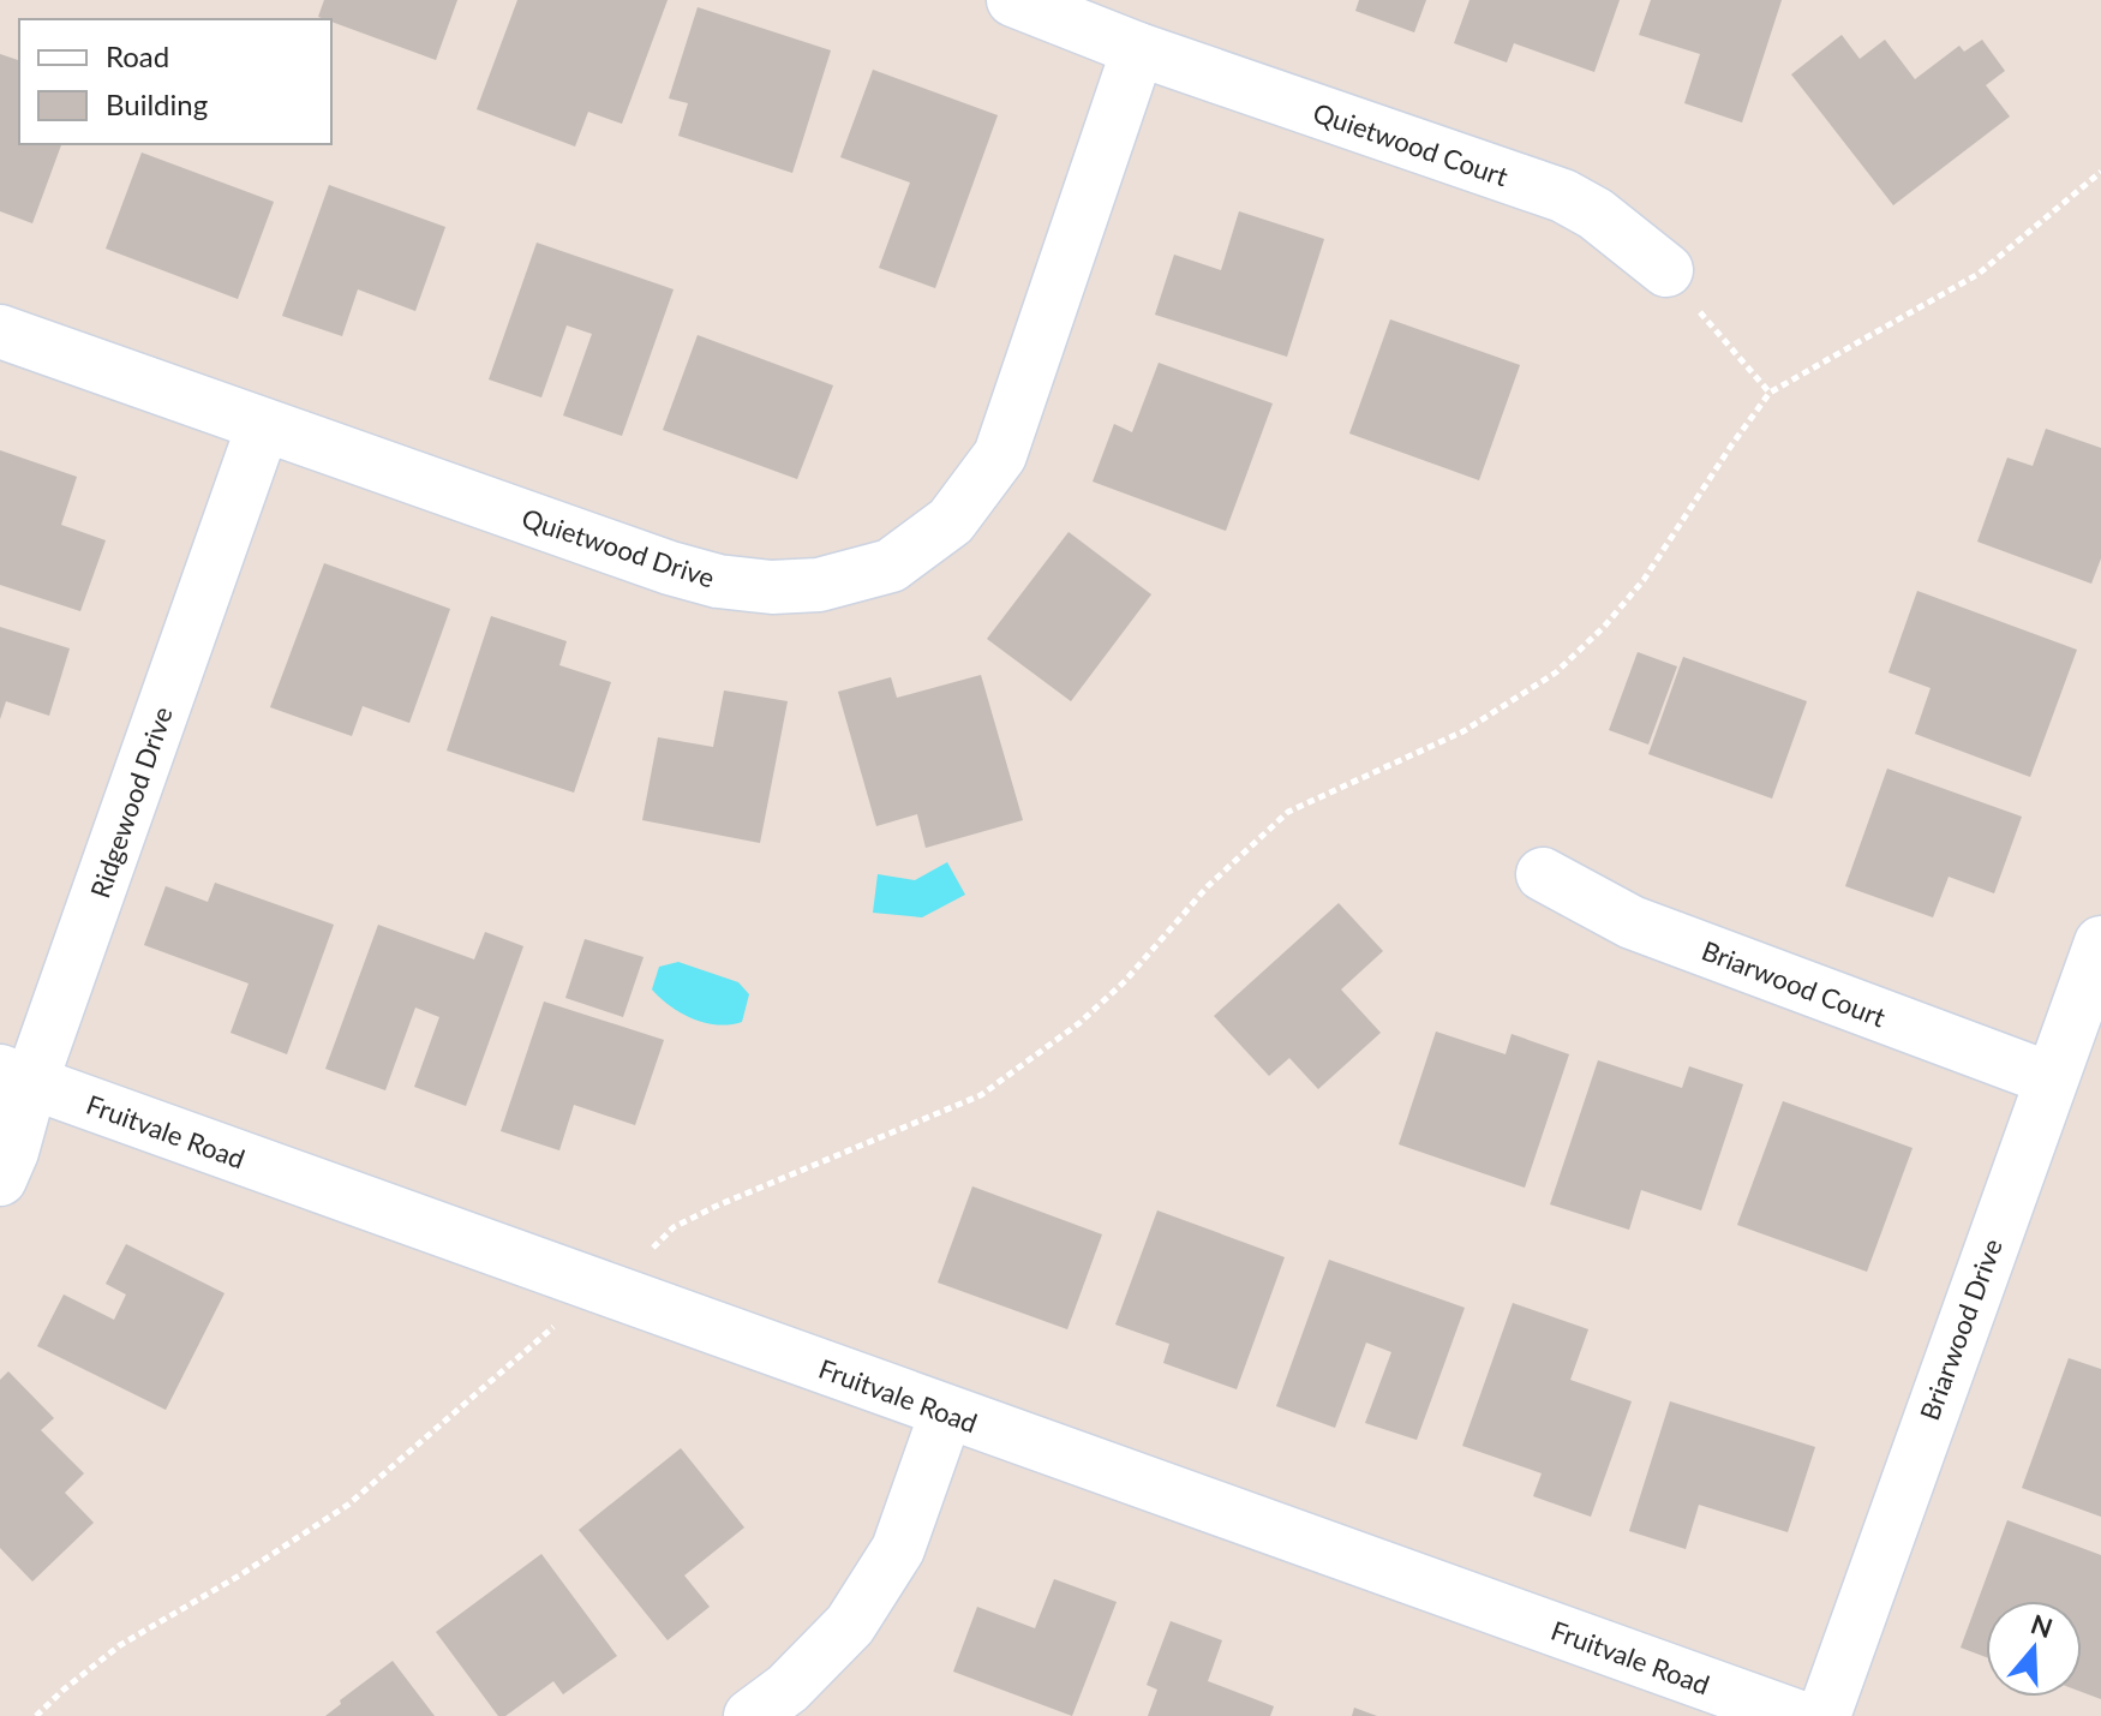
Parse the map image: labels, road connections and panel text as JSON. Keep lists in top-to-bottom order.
{
  "streets": {
    "street": [
      "Quietwood Court",
      "Quietwood Drive",
      "Ridgewood Drive",
      "Briarwood Court",
      "Fruitvale Road",
      "Briarwood Drive"
    ]
  },
  "crossings": [
    ["Quietwood Court", "Quietwood Drive"],
    ["Quietwood Drive", "Ridgewood Drive"],
    ["Ridgewood Drive", "Fruitvale Road"],
    ["Briarwood Court", "Briarwood Drive"]
  ],
  "legend": ["Road", "Building"],
  "north": "top"
}
